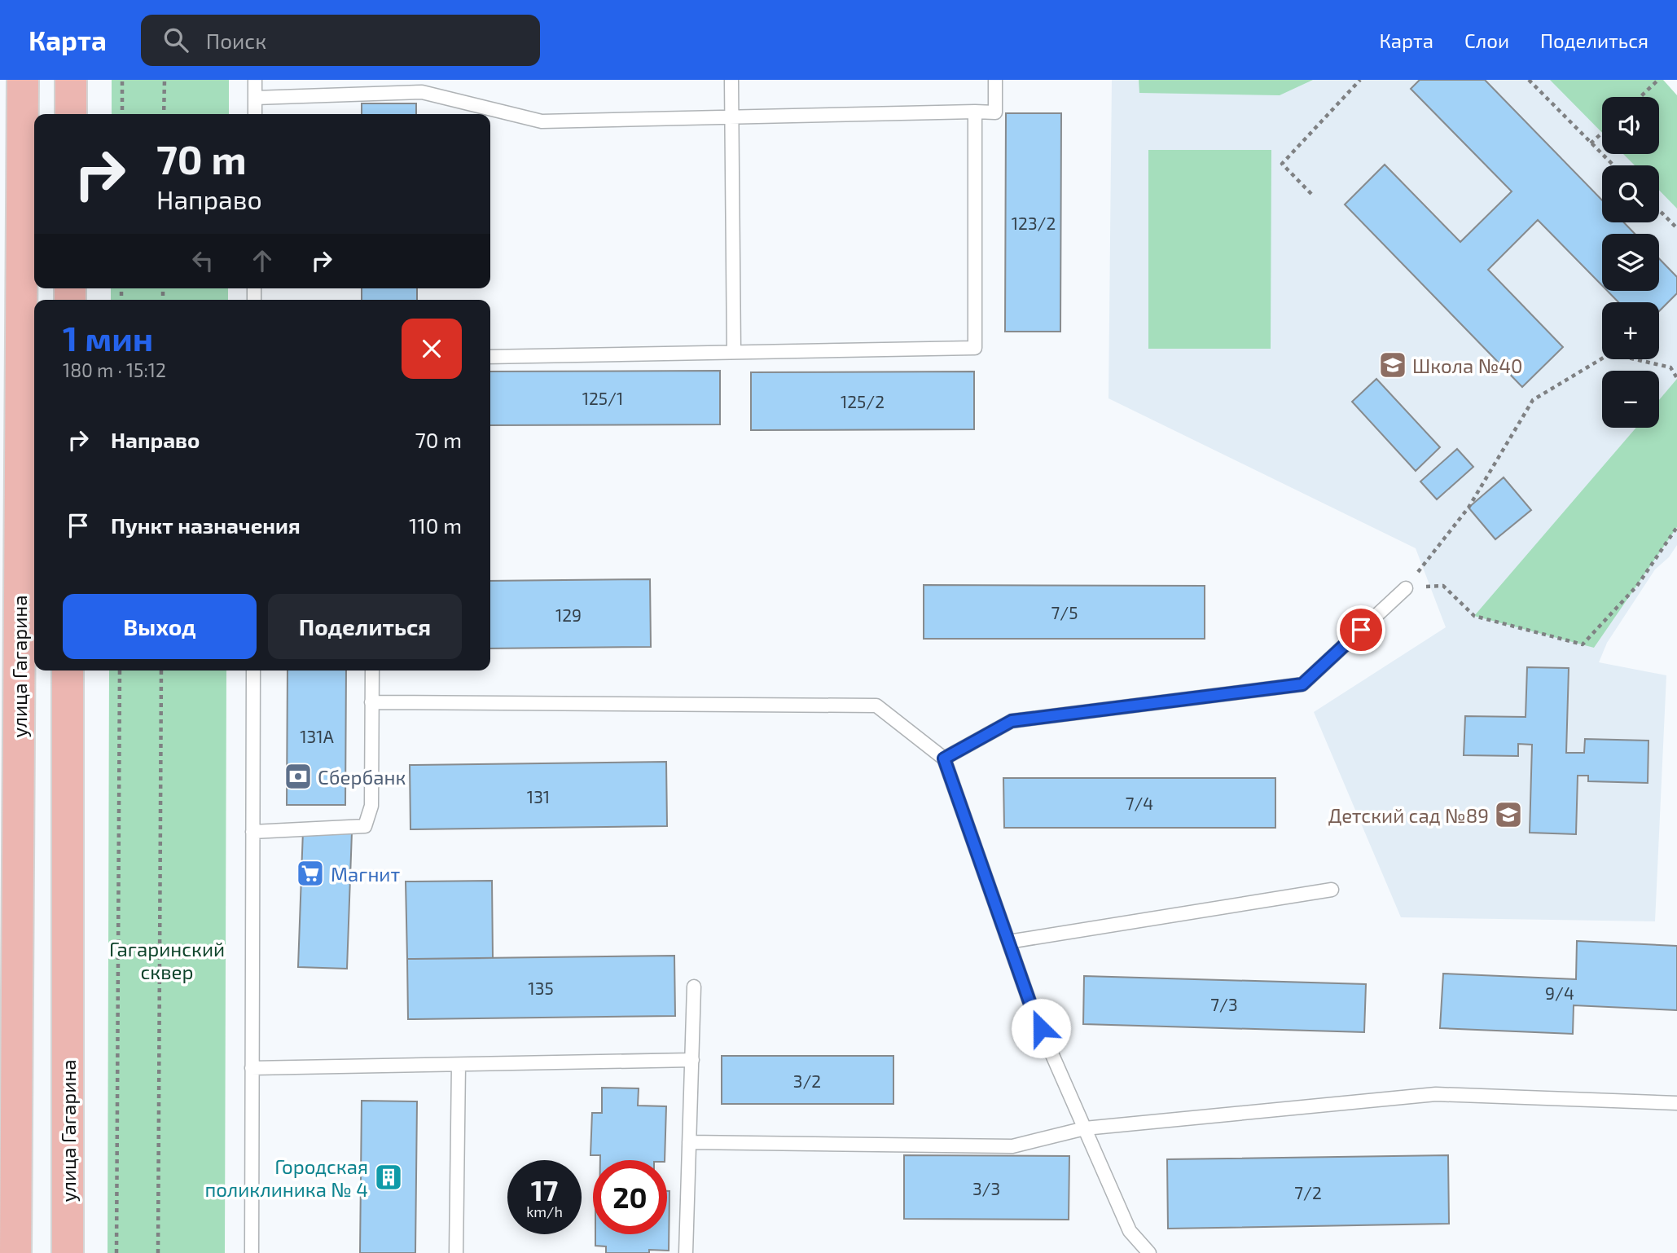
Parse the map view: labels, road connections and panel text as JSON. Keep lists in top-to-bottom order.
{
  "streets": {
    "main road": ["улица Гагарина"]
  },
  "parks": ["Гагаринский сквер"],
  "places": {
    "school or university": ["Школа №40", "Детский сад №89"],
    "bank": ["Сбербанк"],
    "supermarket": ["Магнит"],
    "building": ["Городская поликлиника № 4"]
  },
  "house_numbers": [
    "123/2",
    "125/1",
    "125/2",
    "7/5",
    "129",
    "131А",
    "131",
    "7/4",
    "135",
    "9/4",
    "7/3",
    "3/2",
    "3/3",
    "7/2"
  ],
  "page": {
    "header": "Карта",
    "search": "Поиск",
    "nav": ["Карта", "Слои", "Поделиться"],
    "map_buttons": ["+", "−"],
    "turn": ["70 m", "Направо"],
    "heading": ["1 мин", "180 m · 15:12"],
    "list": [
      {
        "name": "Направо",
        "value": "70 m"
      },
      {
        "name": "Пункт назначения",
        "value": "110 m"
      }
    ],
    "buttons": ["Выход", "Поделиться"],
    "speed": "17 km/h",
    "limit": "20"
  }
}
